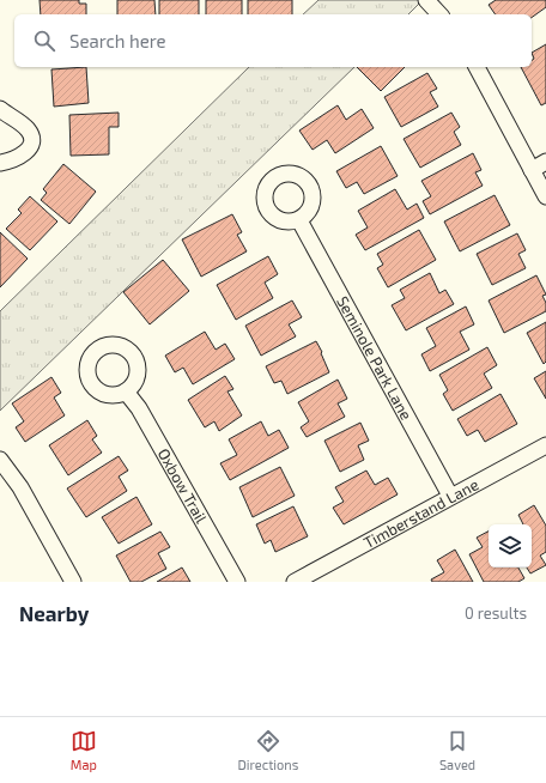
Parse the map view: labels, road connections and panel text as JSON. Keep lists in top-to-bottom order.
{
  "streets": {
    "street": ["Seminole Park Lane", "Oxbow Trail", "Timberstand Lane"]
  },
  "crossings": [
    ["Seminole Park Lane", "Timberstand Lane"]
  ],
  "page": {
    "search": "Search here",
    "heading": ["Nearby", "0 results"],
    "nav": ["Map", "Directions", "Saved"]
  }
}
